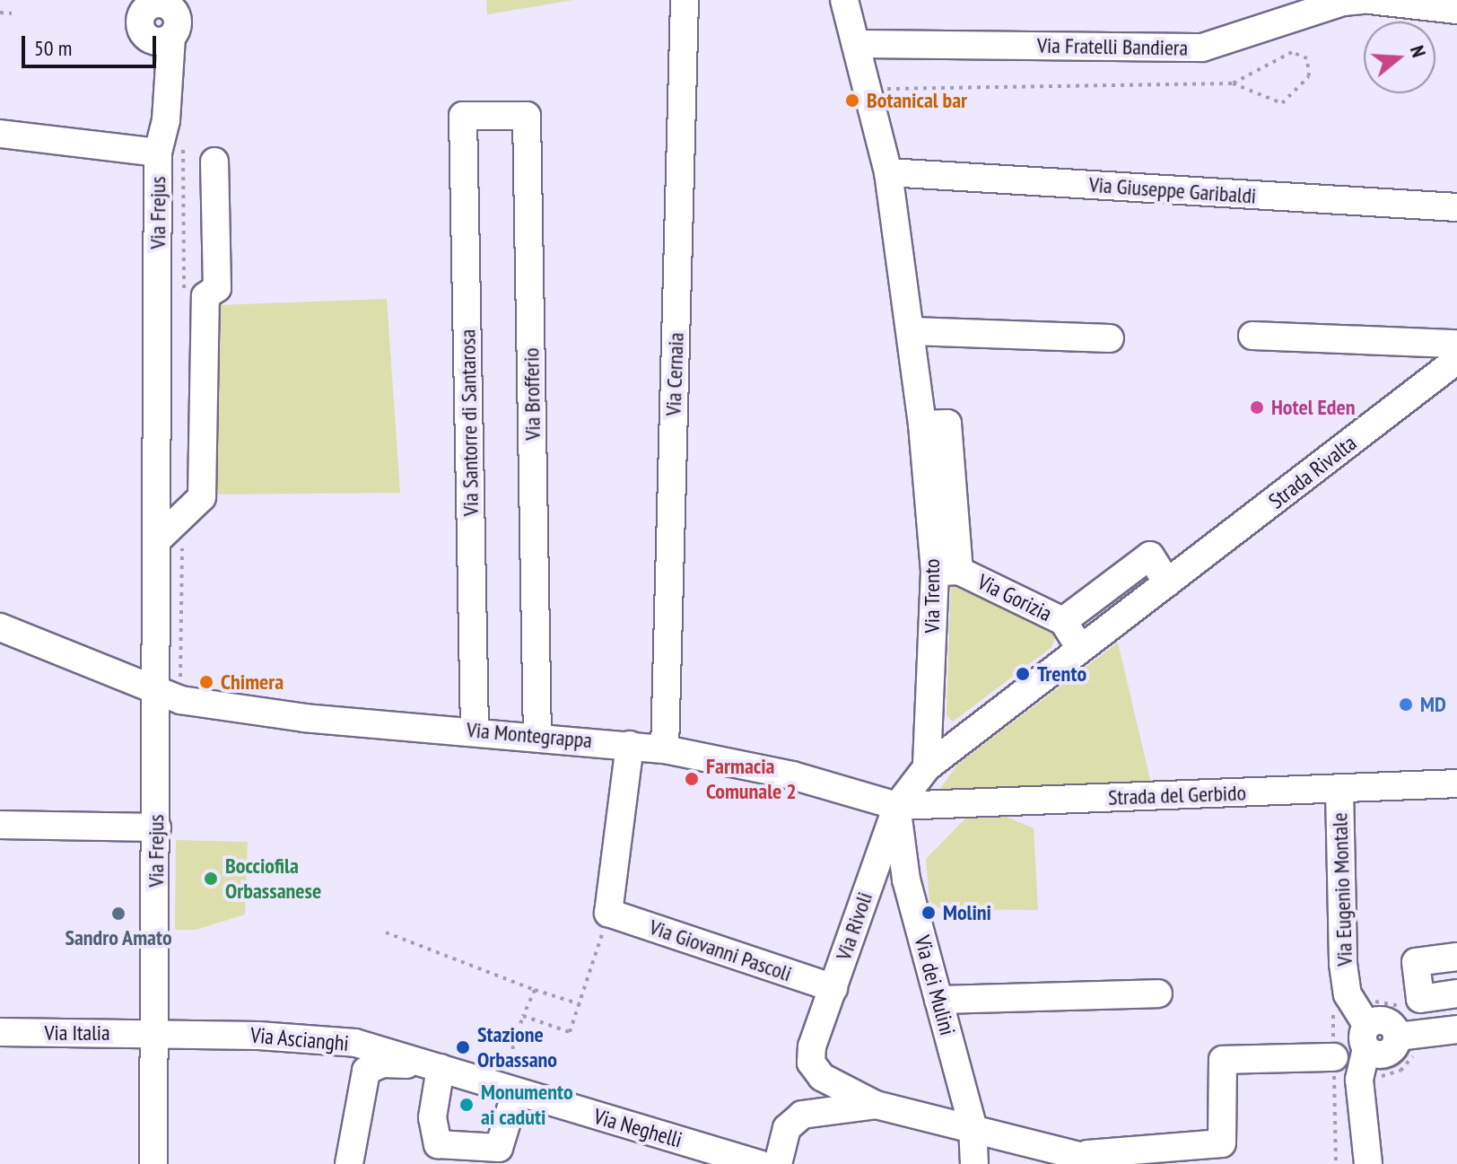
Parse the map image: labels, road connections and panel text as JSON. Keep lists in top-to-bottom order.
{
  "streets": {
    "street": [
      "Via Fratelli Bandiera",
      "Via Giuseppe Garibaldi",
      "Via Frejus",
      "Via Cernaia",
      "Via Brofferio",
      "Via Santorre di Santarosa",
      "Strada Rivalta",
      "Via Trento",
      "Via Gorizia",
      "Via Montegrappa",
      "Strada del Gerbido",
      "Via Eugenio Montale",
      "Via Rivoli",
      "Via Giovanni Pascoli",
      "Via dei Mulini",
      "Via Italia",
      "Via Ascianghi",
      "Via Neghelli"
    ]
  },
  "crossings": [
    ["Via Fratelli Bandiera", "Via Trento"],
    ["Via Giuseppe Garibaldi", "Via Trento"],
    ["Via Frejus", "Via Montegrappa"],
    ["Via Frejus", "Via Italia"],
    ["Via Frejus", "Via Ascianghi"],
    ["Via Cernaia", "Via Montegrappa"],
    ["Via Brofferio", "Via Santorre di Santarosa"],
    ["Via Brofferio", "Via Montegrappa"],
    ["Via Santorre di Santarosa", "Via Montegrappa"],
    ["Strada Rivalta", "Via Trento"],
    ["Strada Rivalta", "Via Gorizia"],
    ["Strada Rivalta", "Via Montegrappa"],
    ["Strada Rivalta", "Strada del Gerbido"],
    ["Strada Rivalta", "Via Rivoli"],
    ["Strada Rivalta", "Via dei Mulini"],
    ["Via Trento", "Via Gorizia"],
    ["Via Montegrappa", "Strada del Gerbido"],
    ["Via Montegrappa", "Via Rivoli"],
    ["Via Montegrappa", "Via dei Mulini"],
    ["Strada del Gerbido", "Via Eugenio Montale"],
    ["Strada del Gerbido", "Via Rivoli"],
    ["Strada del Gerbido", "Via dei Mulini"],
    ["Via Rivoli", "Via Giovanni Pascoli"],
    ["Via Rivoli", "Via dei Mulini"],
    ["Via Italia", "Via Ascianghi"],
    ["Via Ascianghi", "Via Neghelli"]
  ],
  "places": [
    "Botanical bar",
    "Hotel Eden",
    "Trento",
    "Chimera",
    "MD",
    "Farmacia Comunale 2",
    "Bocciofila Orbassanese",
    "Molini",
    "Sandro Amato",
    "Stazione Orbassano",
    "Monumento ai caduti"
  ],
  "scale_bar": "50 m",
  "north": "right"
}
